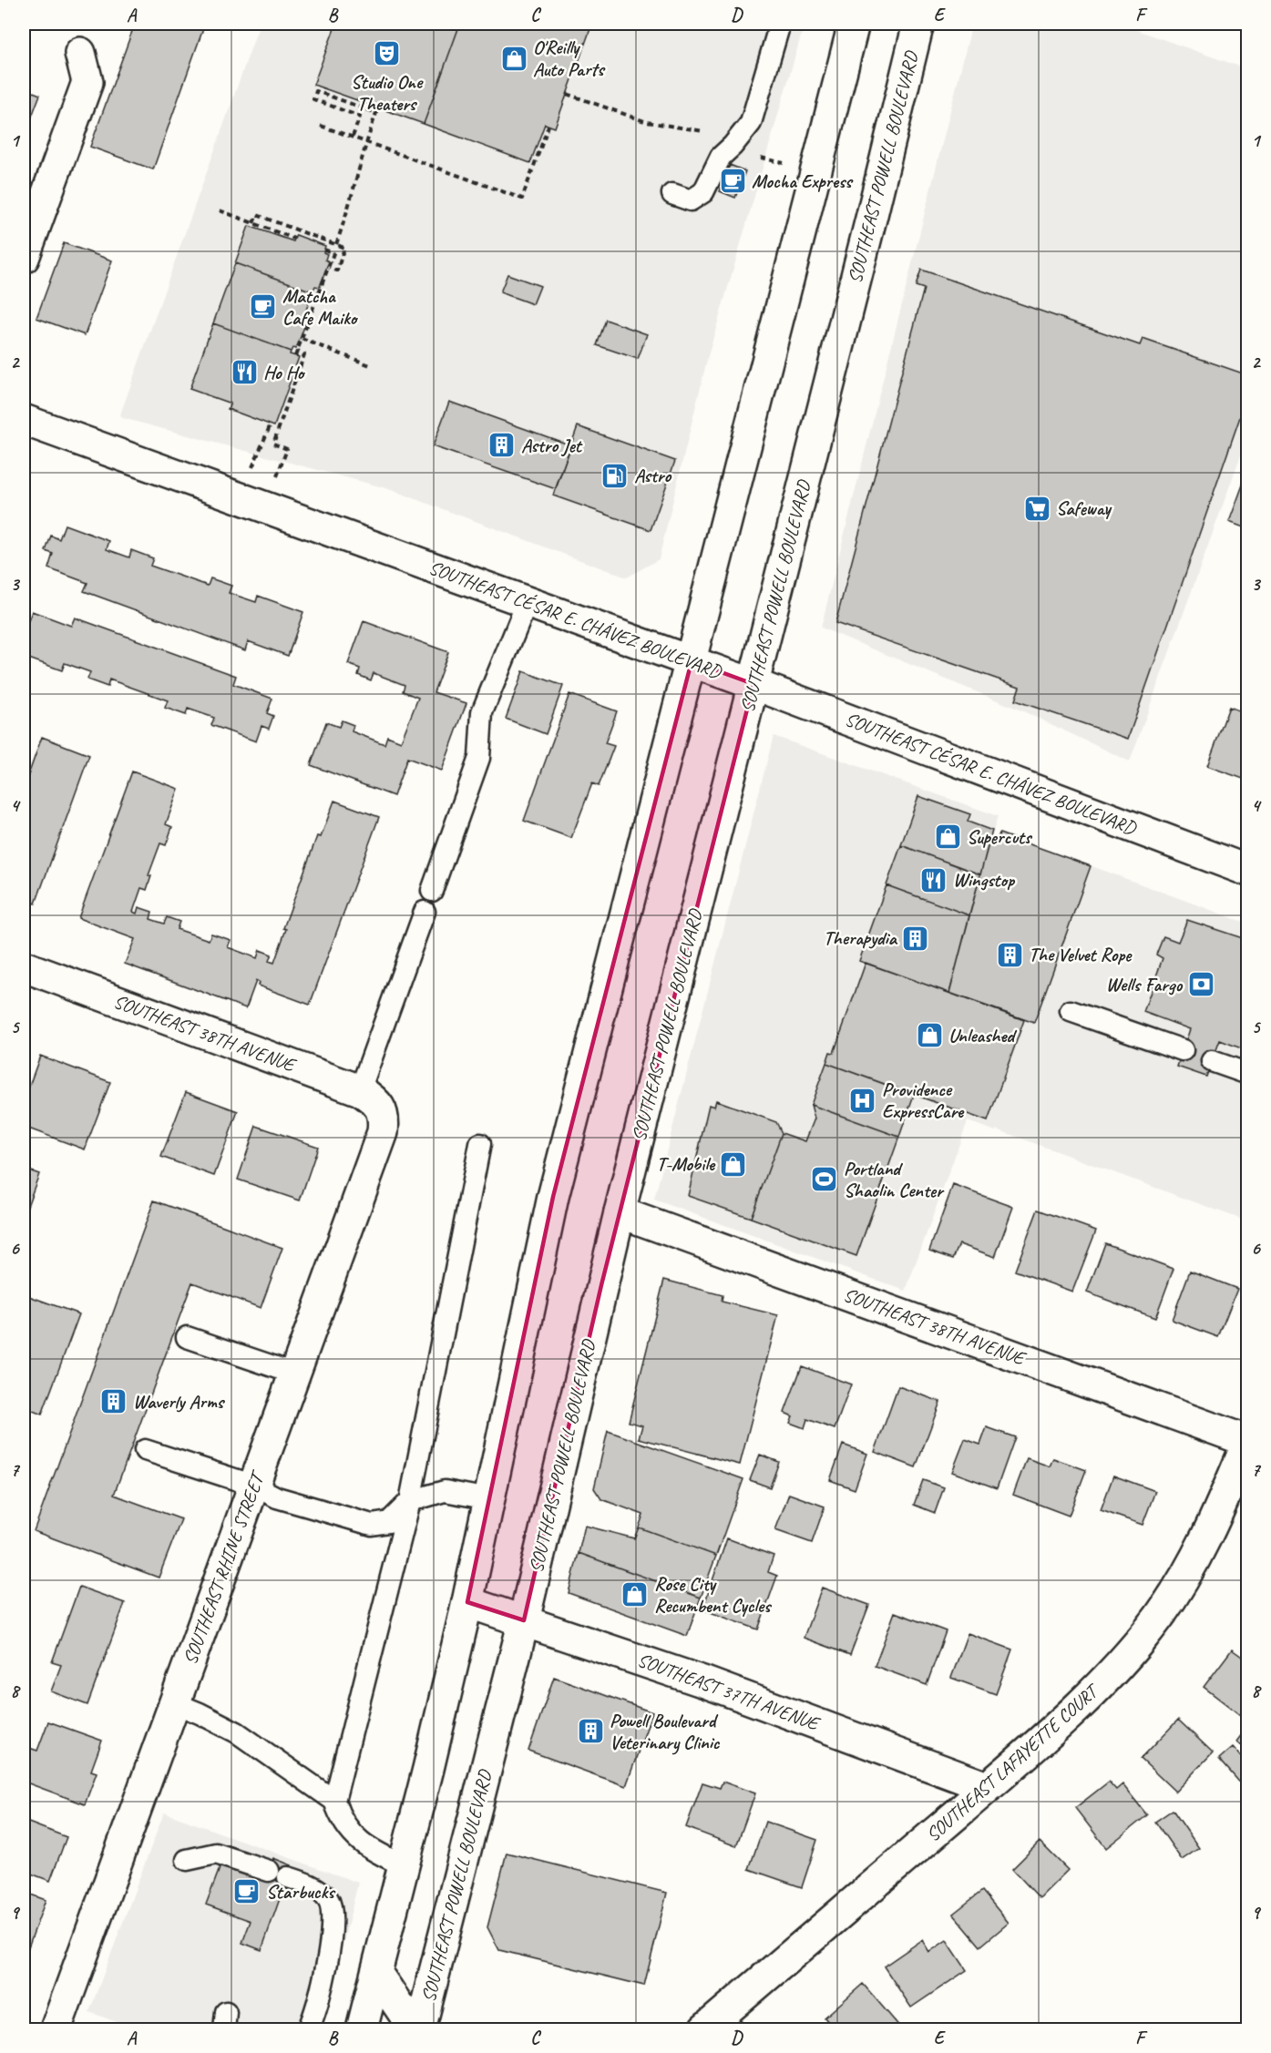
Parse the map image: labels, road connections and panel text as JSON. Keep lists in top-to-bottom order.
{
  "streets": {
    "main road": [
      "SOUTHEAST POWELL BOULEVARD",
      "SOUTHEAST CÉSAR E. CHÁVEZ BOULEVARD",
      "SOUTHEAST 38TH AVENUE",
      "SOUTHEAST RHINE STREET",
      "SOUTHEAST 37TH AVENUE",
      "SOUTHEAST LAFAYETTE COURT"
    ]
  },
  "crossings": [
    ["SOUTHEAST POWELL BOULEVARD", "SOUTHEAST CÉSAR E. CHÁVEZ BOULEVARD"],
    ["SOUTHEAST POWELL BOULEVARD", "SOUTHEAST 38TH AVENUE"],
    ["SOUTHEAST POWELL BOULEVARD", "SOUTHEAST 37TH AVENUE"],
    ["SOUTHEAST 38TH AVENUE", "SOUTHEAST RHINE STREET"],
    ["SOUTHEAST 38TH AVENUE", "SOUTHEAST LAFAYETTE COURT"],
    ["SOUTHEAST 37TH AVENUE", "SOUTHEAST LAFAYETTE COURT"]
  ],
  "places": {
    "theatre": ["Studio One Theaters"],
    "shop": [
      "O'Reilly Auto Parts",
      "Supercuts",
      "Unleashed",
      "T-Mobile",
      "Rose City Recumbent Cycles"
    ],
    "cafe": ["Mocha Express", "Matcha Cafe Maiko", "Starbucks"],
    "restaurant": ["Ho Ho", "Wingstop"],
    "building": [
      "Astro Jet",
      "Therapydia",
      "The Velvet Rope",
      "Waverly Arms",
      "Powell Boulevard Veterinary Clinic"
    ],
    "fuel station": ["Astro"],
    "supermarket": ["Safeway"],
    "bank": ["Wells Fargo"],
    "hospital": ["Providence ExpressCare"],
    "sports": ["Portland Shaolin Center"]
  },
  "grid": {
    "columns": [
      "A",
      "B",
      "C",
      "D",
      "E",
      "F"
    ],
    "rows": [
      "1",
      "2",
      "3",
      "4",
      "5",
      "6",
      "7",
      "8",
      "9"
    ]
  }
}
